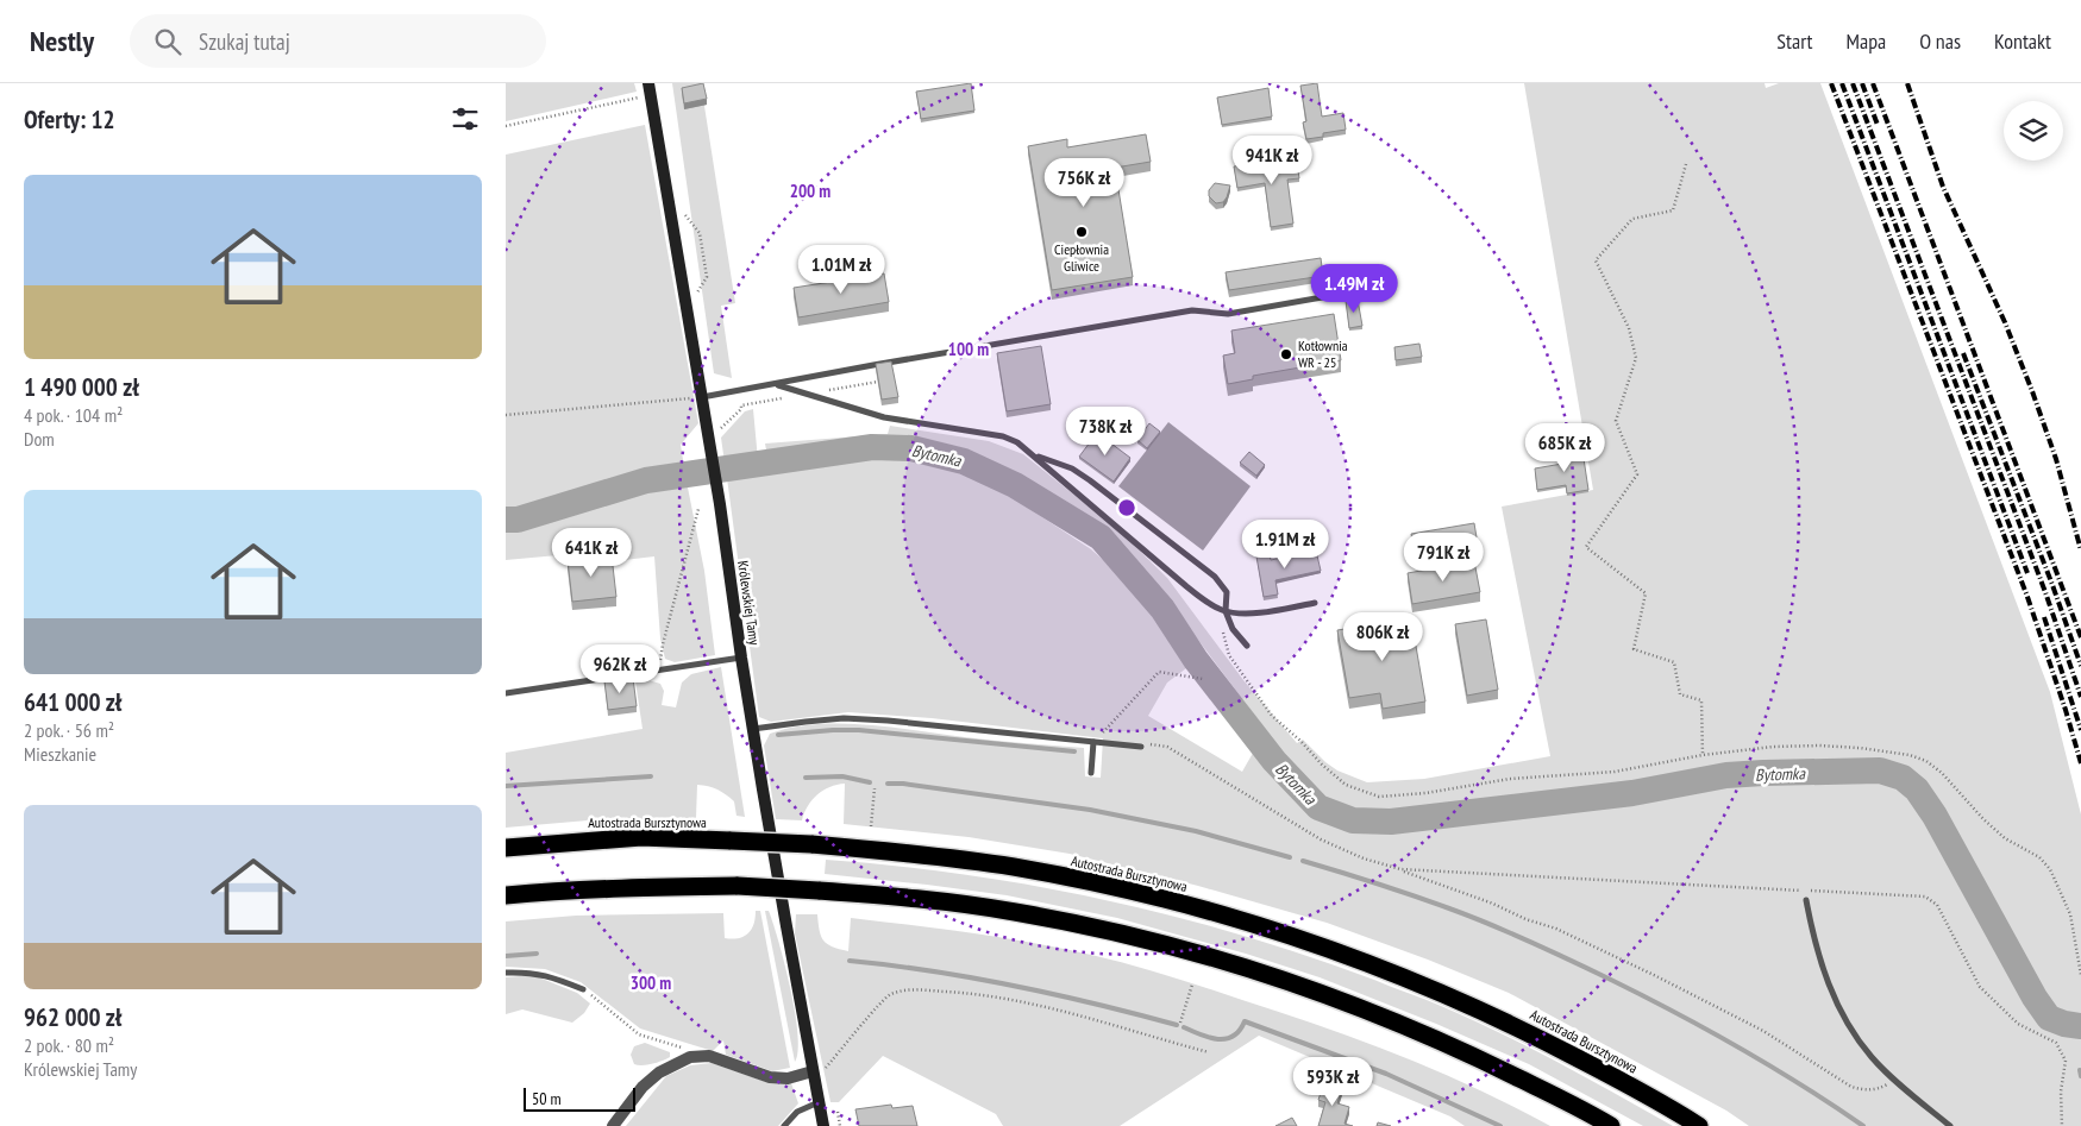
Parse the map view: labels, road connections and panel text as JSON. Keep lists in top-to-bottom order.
{
  "streets": {
    "highway": ["Autostrada Bursztynowa"],
    "street": ["Królewskiej Tamy"]
  },
  "water": ["Bytomka"],
  "places": ["Ciepłownia Gliwice", "Kotłownia WR - 25"],
  "scale_bar": "50 m",
  "page": {
    "header": "Nestly",
    "search": "Szukaj tutaj",
    "nav": [
      "Start",
      "Mapa",
      "O nas",
      "Kontakt"
    ],
    "heading": "Oferty: 12",
    "price": [
      "941K zł",
      "756K zł",
      "1.01M zł",
      "1.49M zł",
      "738K zł",
      "685K zł",
      "1.91M zł",
      "641K zł",
      "791K zł",
      "806K zł",
      "962K zł",
      "593K zł"
    ],
    "list": [
      {
        "name": "1 490 000 zł",
        "note": "4 pok. · 104 m² · Dom"
      },
      {
        "name": "641 000 zł",
        "note": "2 pok. · 56 m² · Mieszkanie"
      },
      {
        "name": "962 000 zł",
        "note": "2 pok. · 80 m² · Królewskiej Tamy"
      }
    ],
    "scale": "50 m"
  },
  "rings": ["200 m", "100 m", "300 m"]
}
